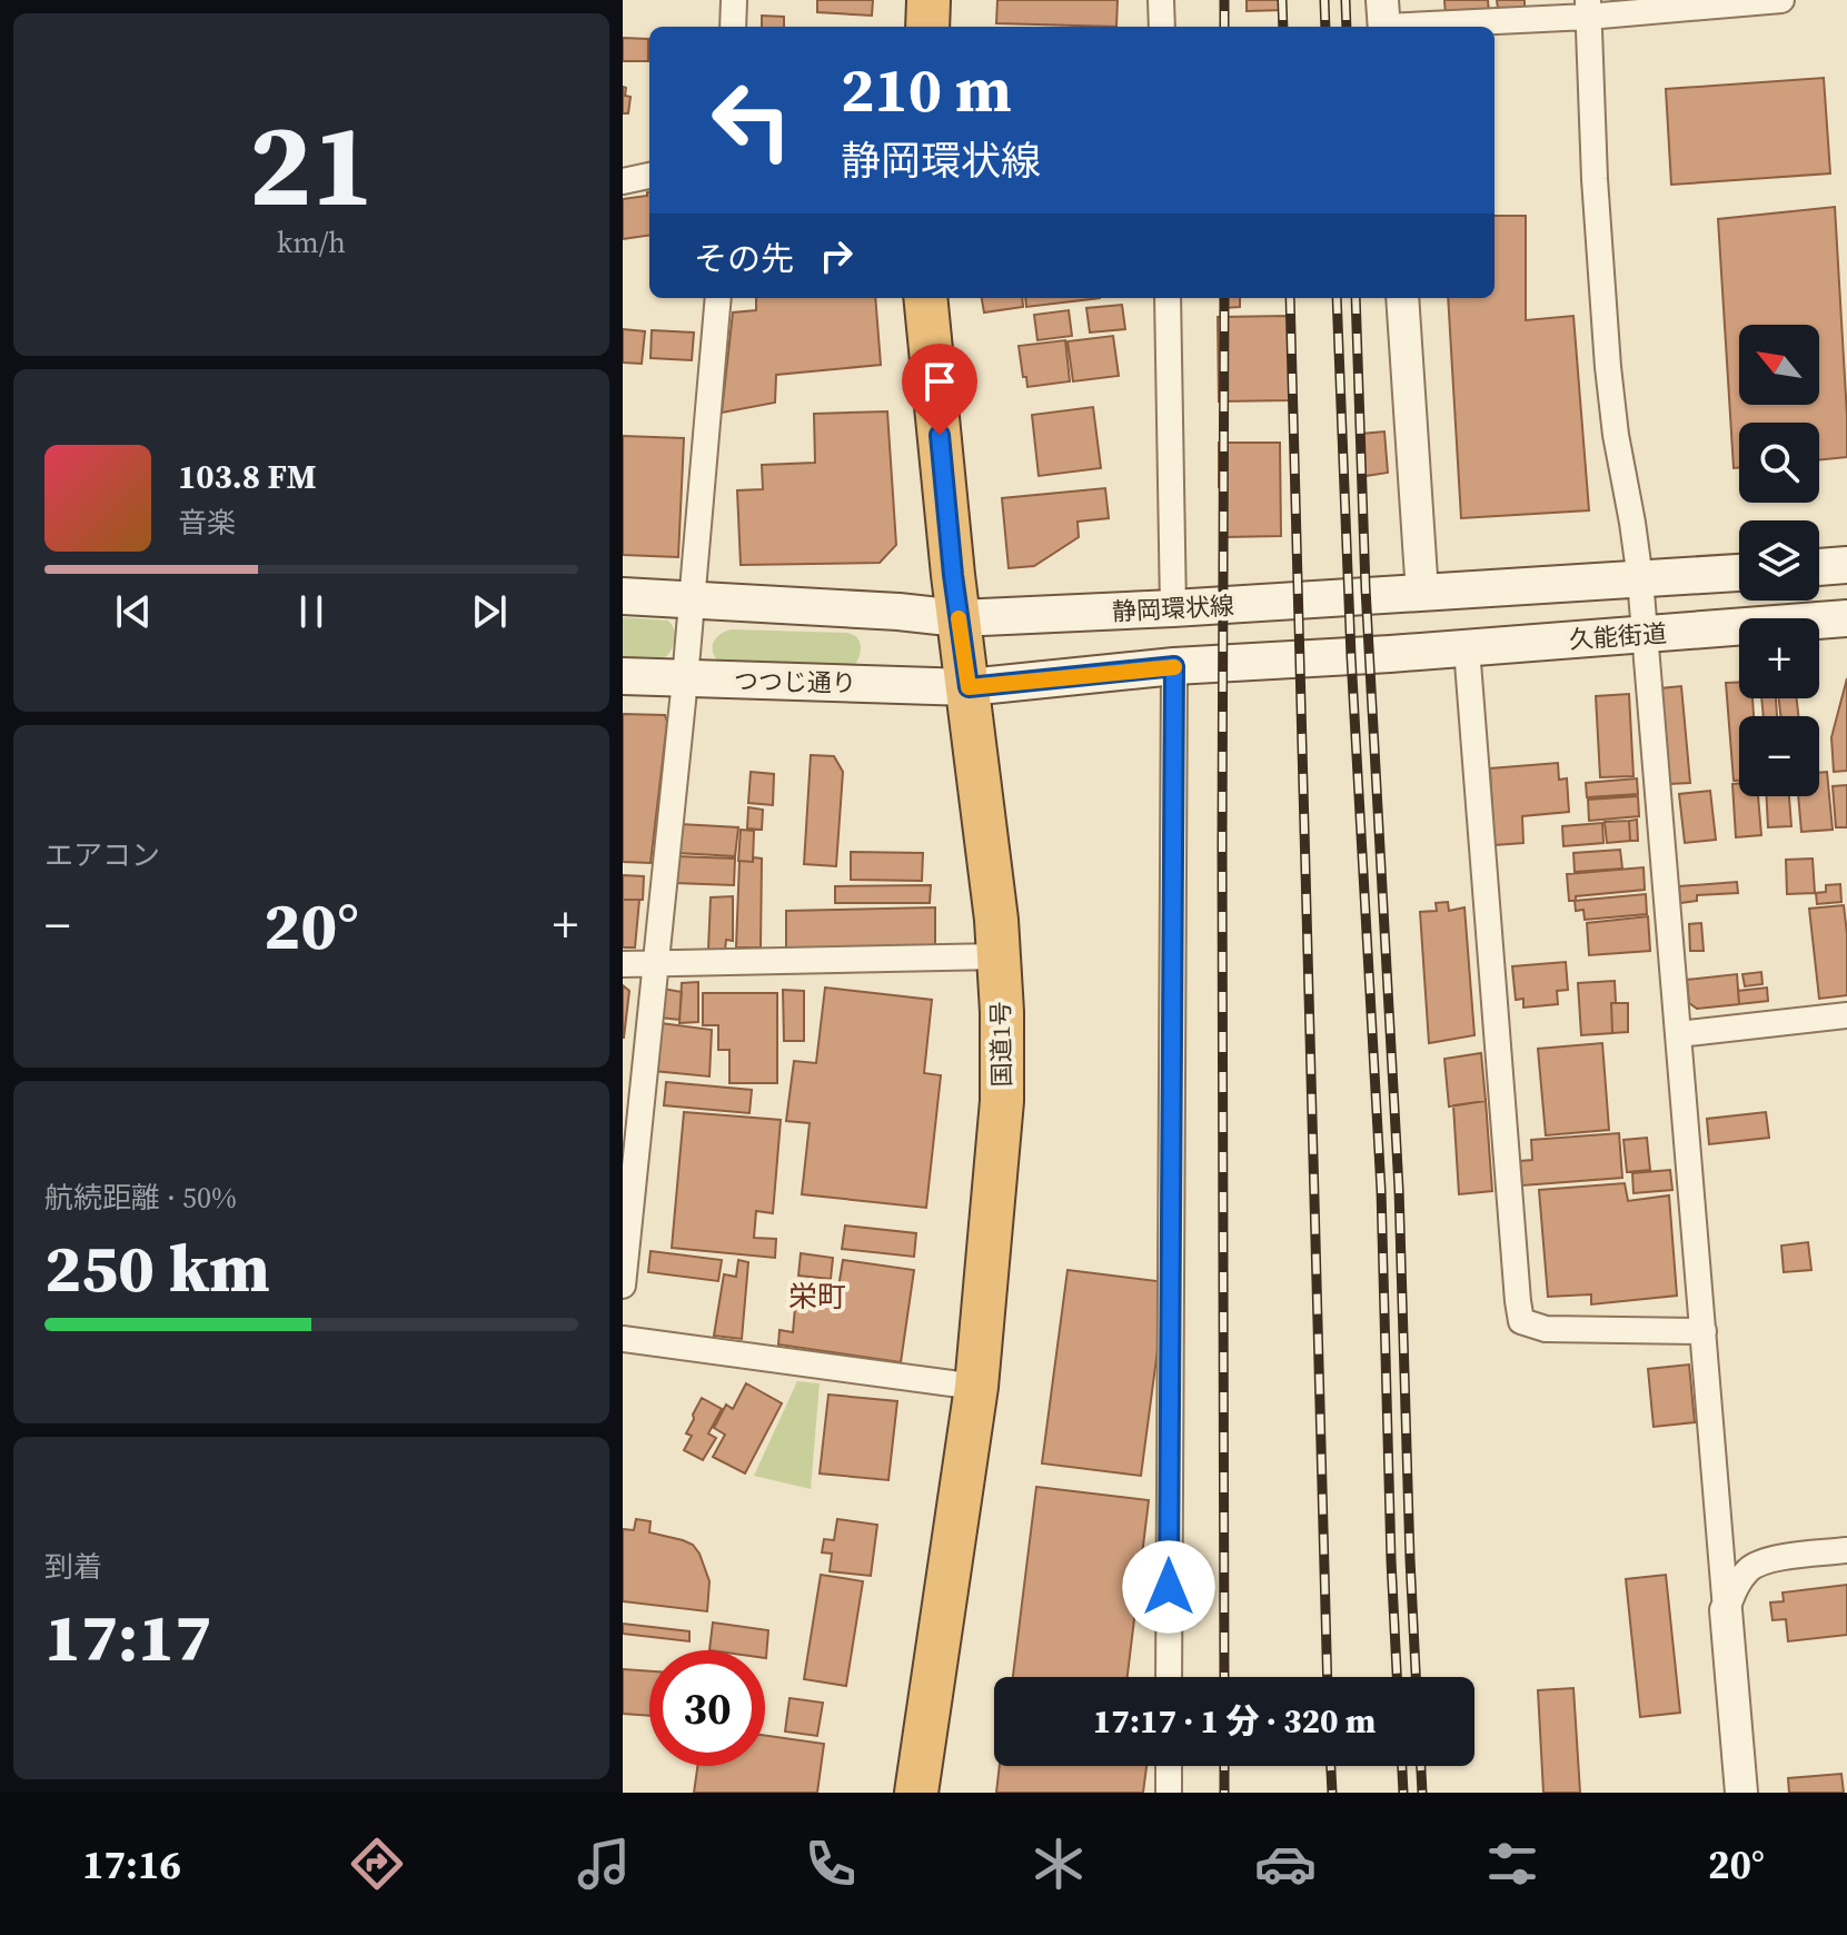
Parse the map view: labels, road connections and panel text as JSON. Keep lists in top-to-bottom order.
{
  "streets": {
    "highway": ["国道1号"],
    "main road": ["静岡環状線", "久能街道", "つつじ通り"]
  },
  "crossings": [
    ["静岡環状線", "国道1号"],
    ["つつじ通り", "国道1号"]
  ],
  "districts": ["栄町"],
  "north": "top left",
  "page": {
    "tile": [
      ["21", "km/h"],
      "エアコン",
      ["航続距離 · 50%", "250 km"],
      ["到着", "17:17"]
    ],
    "turn": ["210 m", "静岡環状線"],
    "then": "その先",
    "map_buttons": ["+", "−"],
    "song": ["103.8 FM", "音楽"],
    "heat": ["−", "20°", "+"],
    "limit": "30",
    "trip": "17:17 · 1 分 · 320 m",
    "tabs": ["17:16", "20°"]
  }
}
